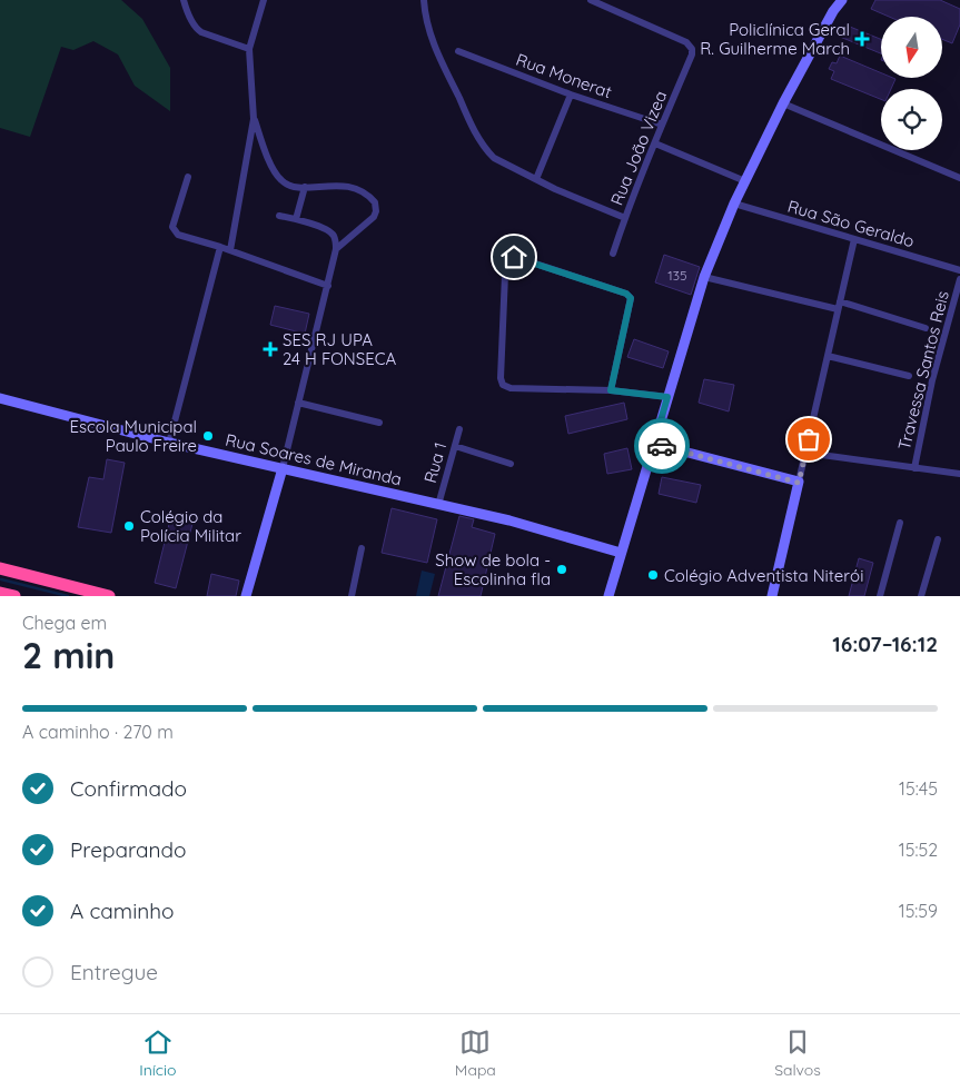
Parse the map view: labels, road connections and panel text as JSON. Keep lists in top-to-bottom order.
{
  "streets": {
    "street": [
      "Rua Monerat",
      "Rua João Vizea",
      "Rua São Geraldo",
      "Travessa Santos Reis",
      "Rua Soares de Miranda",
      "Rua 1"
    ]
  },
  "crossings": [
    ["Rua Monerat", "Rua João Vizea"],
    ["Rua Soares de Miranda", "Rua 1"]
  ],
  "places": {
    "health": ["Policlínica Geral R. Guilherme March", "SES RJ UPA 24 H FONSECA"],
    "other": [
      "Escola Municipal Paulo Freire",
      "Colégio da Polícia Militar",
      "Show de bola - Escolinha fla",
      "Colégio Adventista Niterói"
    ]
  },
  "house_numbers": ["135"],
  "north": "bottom",
  "page": {
    "heading": ["2 min", "Chega em", "16:07–16:12"],
    "bar": "A caminho · 270 m",
    "list": [
      ["Confirmado", "15:45"],
      ["Preparando", "15:52"],
      ["A caminho", "15:59"],
      "Entregue"
    ],
    "tabs": ["Início", "Mapa", "Salvos"]
  }
}
